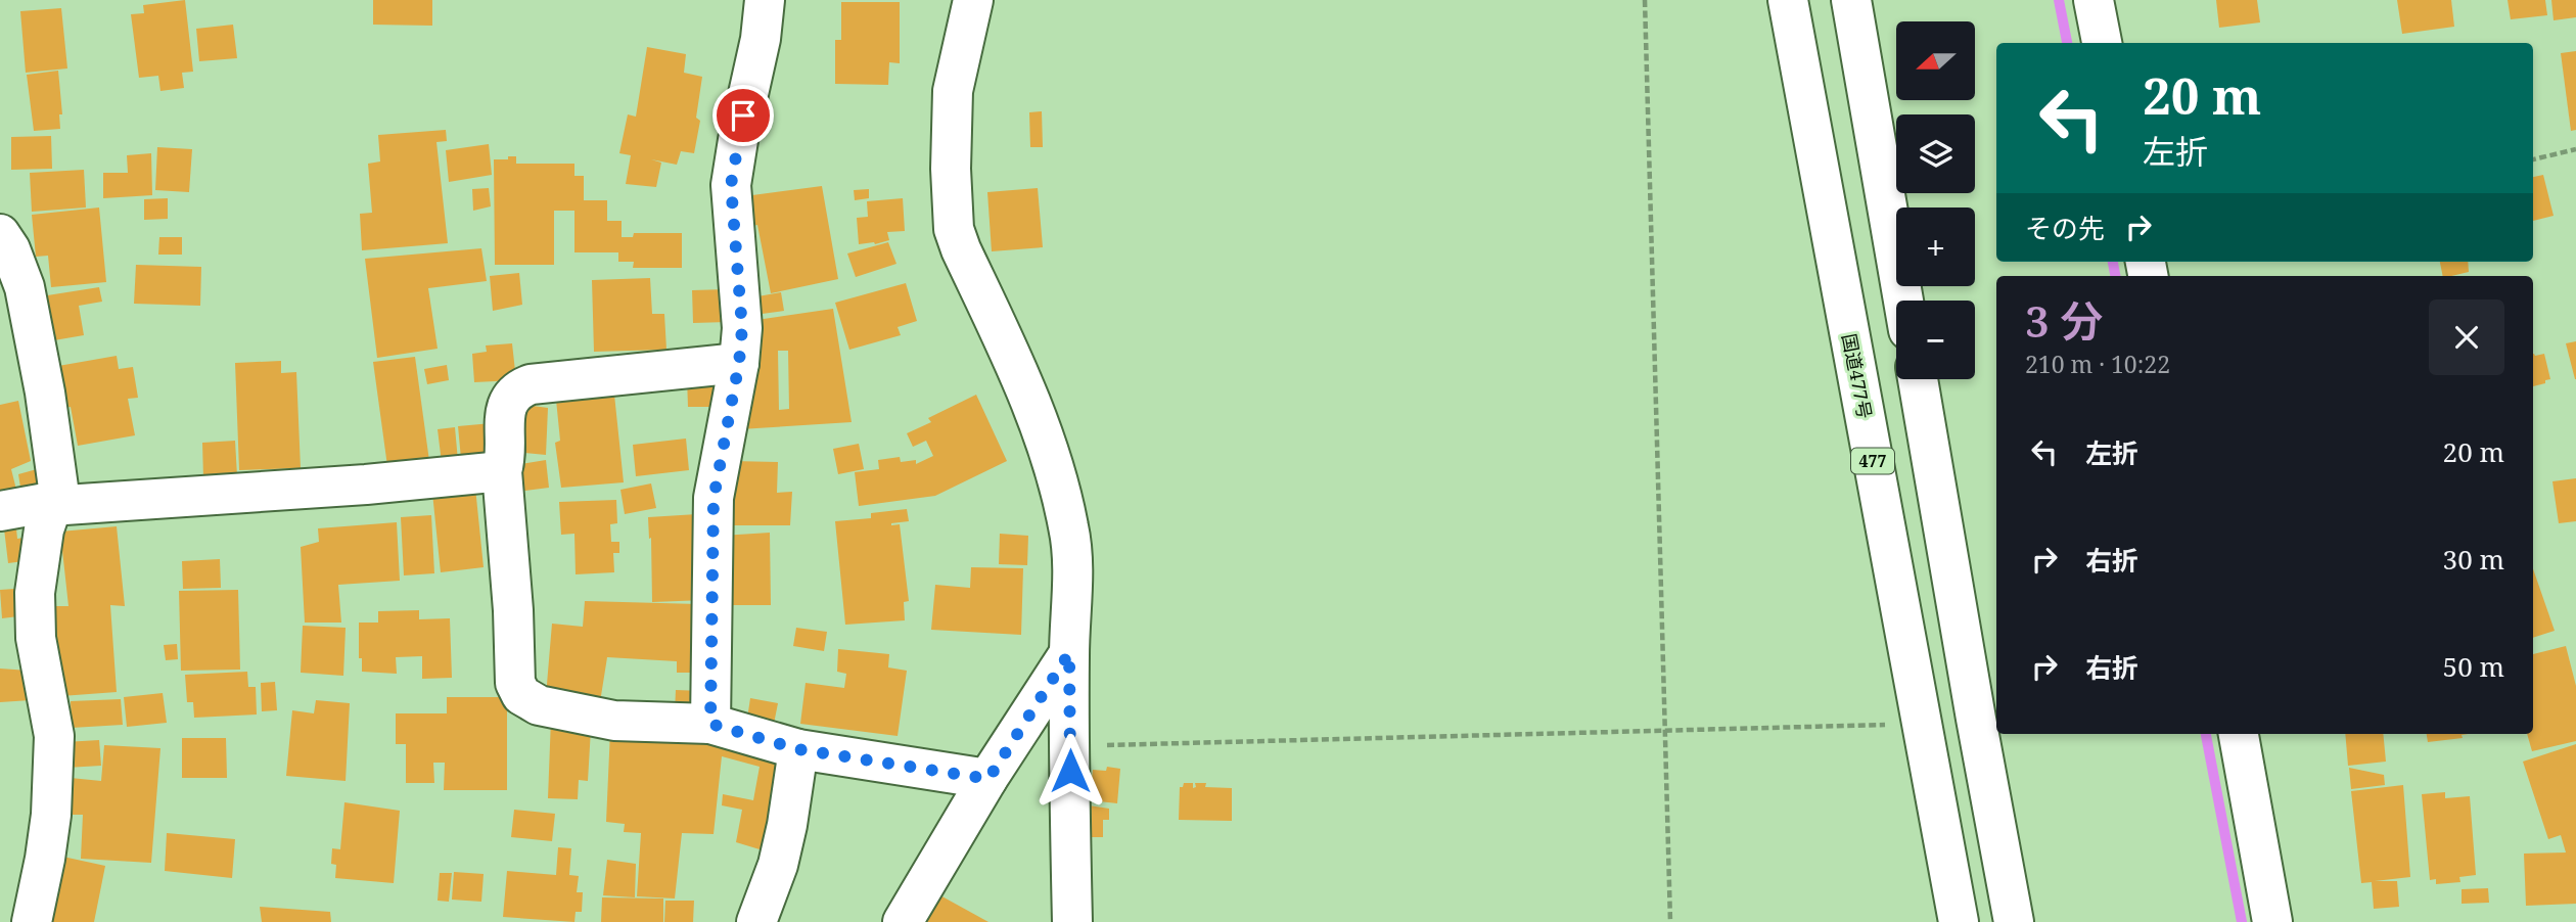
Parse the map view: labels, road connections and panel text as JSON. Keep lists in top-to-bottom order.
{
  "streets": {
    "main road": ["国道477号", "477"]
  },
  "north": "left",
  "page": {
    "map_buttons": ["+", "−"],
    "turn": ["20 m", "左折"],
    "then": "その先",
    "heading": ["3 分", "210 m · 10:22"],
    "list": [
      {
        "name": "左折",
        "value": "20 m"
      },
      {
        "name": "右折",
        "value": "30 m"
      },
      {
        "name": "右折",
        "value": "50 m"
      }
    ]
  }
}
